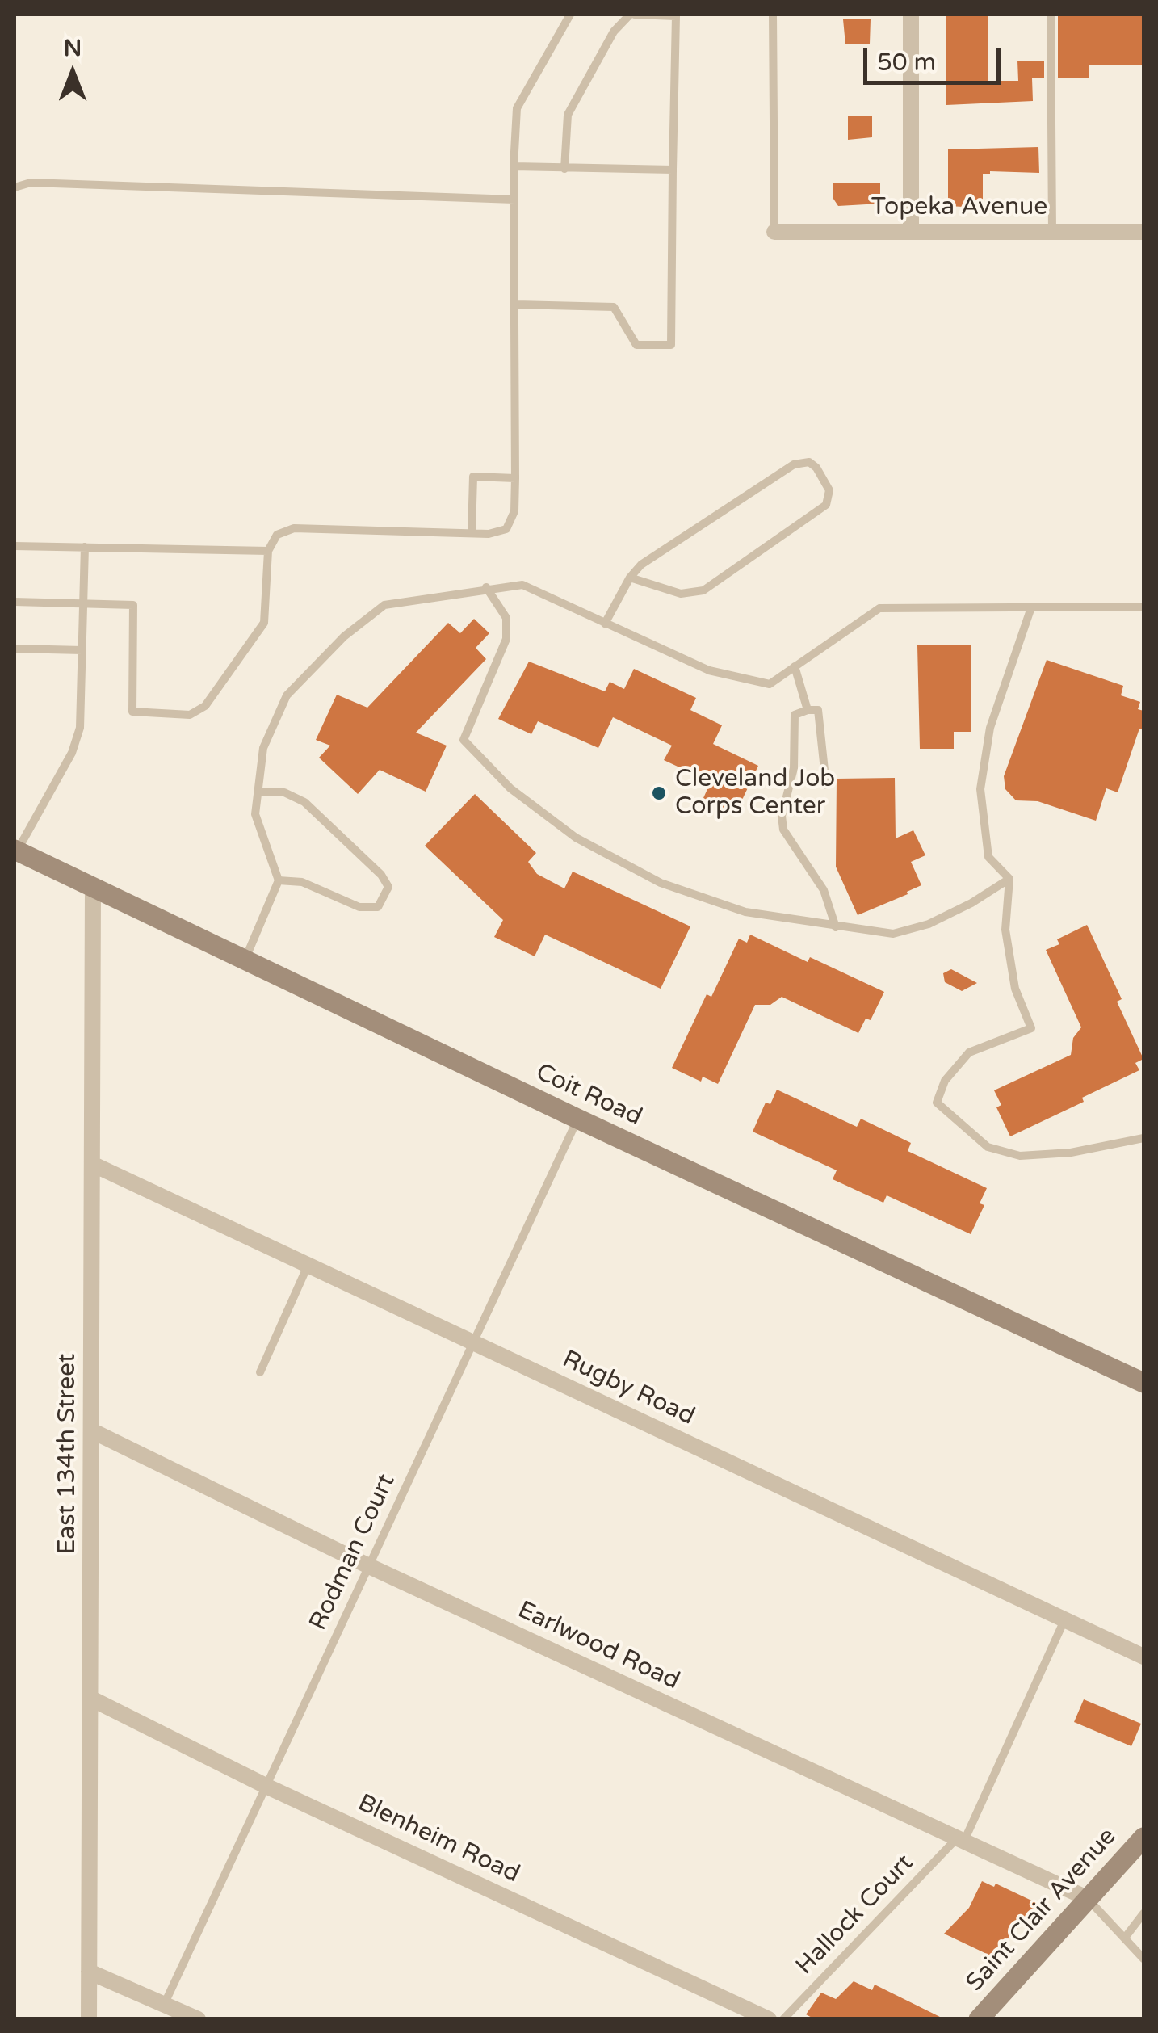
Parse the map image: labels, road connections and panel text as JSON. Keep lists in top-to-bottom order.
{
  "streets": {
    "street": [
      "Topeka Avenue",
      "Coit Road",
      "Rugby Road",
      "East 134th Street",
      "Earlwood Road",
      "Blenheim Road",
      "Saint Clair Avenue"
    ],
    "lane": ["Rodman Court", "Hallock Court"]
  },
  "crossings": [
    ["Coit Road", "East 134th Street"],
    ["Coit Road", "Rodman Court"],
    ["Rugby Road", "East 134th Street"],
    ["Rugby Road", "Rodman Court"],
    ["Rugby Road", "Hallock Court"],
    ["East 134th Street", "Earlwood Road"],
    ["East 134th Street", "Blenheim Road"],
    ["Rodman Court", "Earlwood Road"],
    ["Rodman Court", "Blenheim Road"],
    ["Earlwood Road", "Saint Clair Avenue"],
    ["Earlwood Road", "Hallock Court"]
  ],
  "places": ["Cleveland Job Corps Center"],
  "scale_bar": "50 m",
  "north": "top"
}
